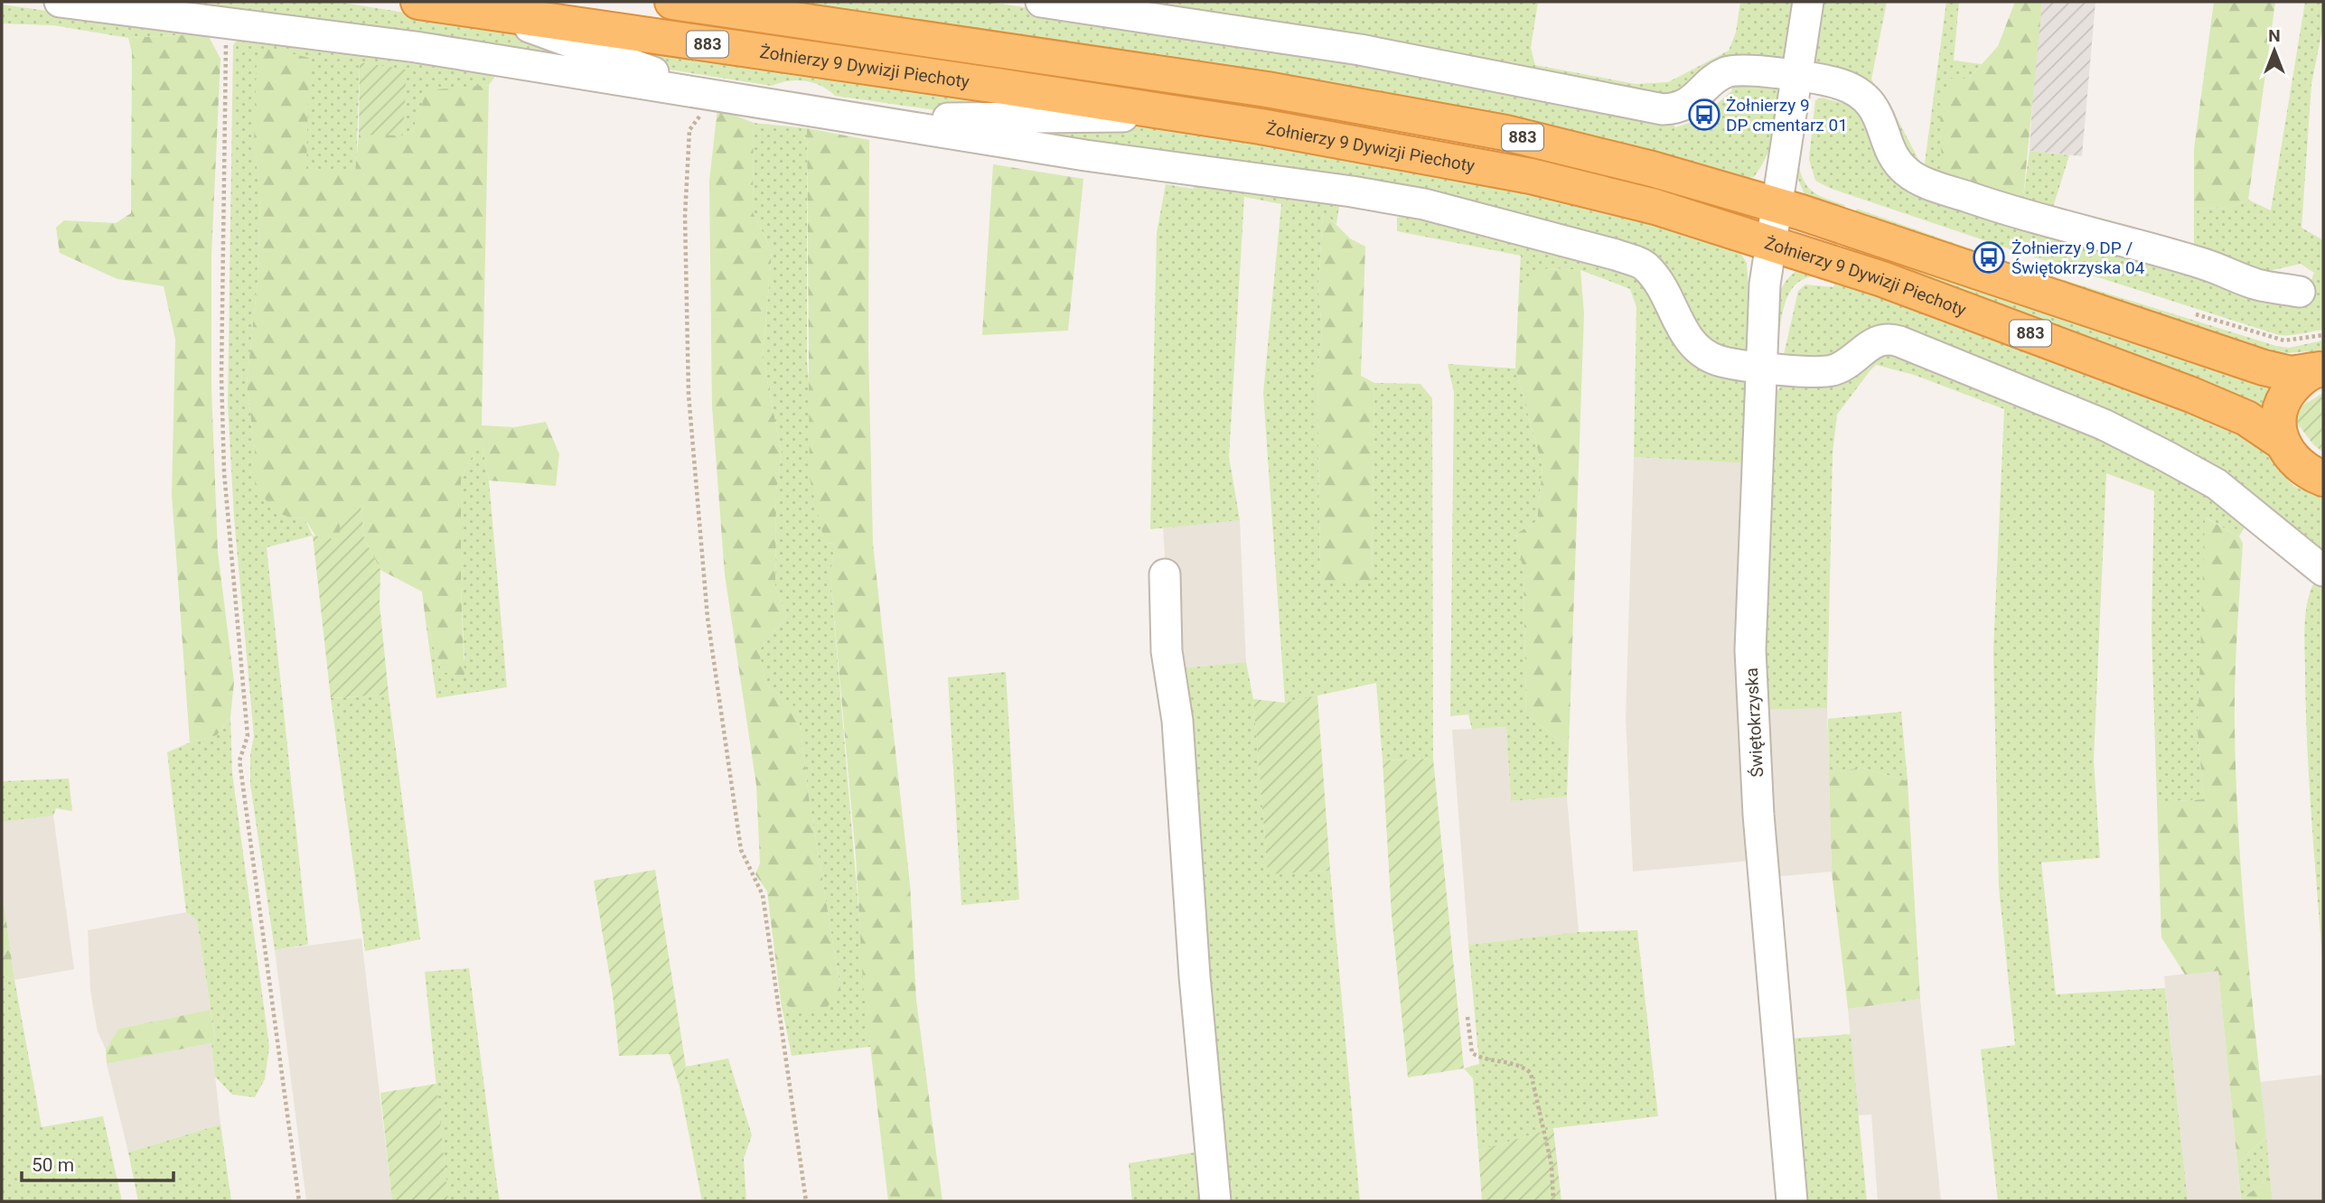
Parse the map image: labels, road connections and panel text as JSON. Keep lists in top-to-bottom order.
{
  "streets": {
    "highway": ["883", "Żołnierzy 9 Dywizji Piechoty"],
    "street": ["Świętokrzyska"]
  },
  "crossings": [
    ["883", "Żołnierzy 9 Dywizji Piechoty"],
    ["Żołnierzy 9 Dywizji Piechoty", "Świętokrzyska"]
  ],
  "places": {
    "bus stop": ["Żołnierzy 9 DP cmentarz 01", "Żołnierzy 9 DP / Świętokrzyska 04"]
  },
  "scale_bar": "50 m",
  "north": "top"
}
